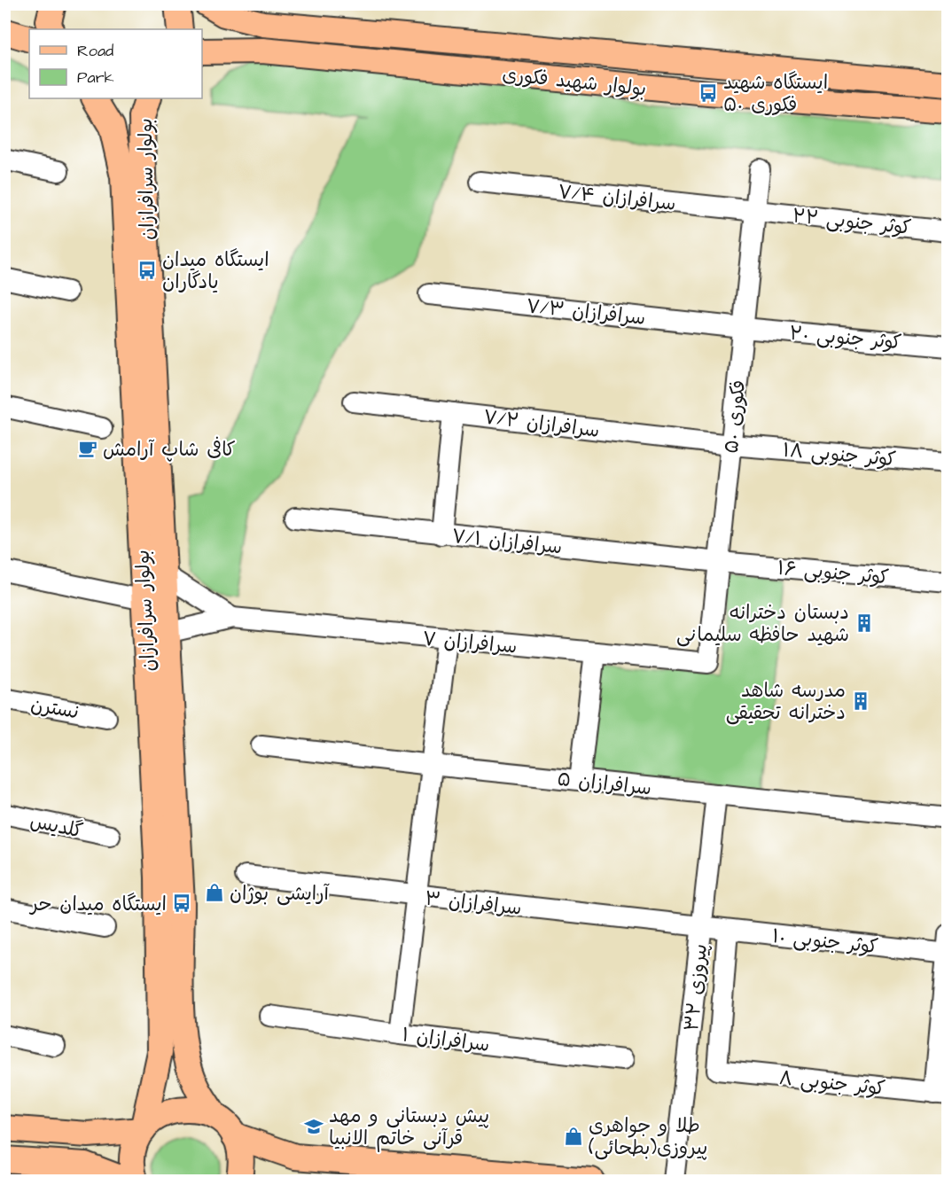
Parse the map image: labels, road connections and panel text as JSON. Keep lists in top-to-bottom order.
{
  "streets": {
    "main road": ["بولوار شهید فکوری", "بولوار سرافرازان"],
    "street": [
      "سرافرازان ۷/۴",
      "کوثر جنوبی ۲۲",
      "سرافرازان ۷/۳",
      "کوثر جنوبی ۲۰",
      "فکوری ۵۰",
      "سرافرازان ۷/۲",
      "کوثر جنوبی ۱۸",
      "سرافرازان ۷/۱",
      "کوثر جنوبی ۱۶",
      "سرافرازان ۷",
      "نسترن",
      "سرافرازان ۵",
      "گلدیس",
      "سرافرازان ۳",
      "کوثر جنوبی ۱۰",
      "پیروزی ۳۲",
      "سرافرازان ۱",
      "کوثر جنوبی ۸"
    ]
  },
  "crossings": [
    ["سرافرازان ۷/۴", "کوثر جنوبی ۲۲"],
    ["سرافرازان ۷/۴", "فکوری ۵۰"],
    ["کوثر جنوبی ۲۲", "فکوری ۵۰"],
    ["سرافرازان ۷/۳", "کوثر جنوبی ۲۰"],
    ["سرافرازان ۷/۳", "فکوری ۵۰"],
    ["کوثر جنوبی ۲۰", "فکوری ۵۰"],
    ["فکوری ۵۰", "سرافرازان ۷/۲"],
    ["فکوری ۵۰", "کوثر جنوبی ۱۸"],
    ["فکوری ۵۰", "سرافرازان ۷/۱"],
    ["فکوری ۵۰", "کوثر جنوبی ۱۶"],
    ["فکوری ۵۰", "سرافرازان ۷"],
    ["سرافرازان ۷/۲", "کوثر جنوبی ۱۸"],
    ["سرافرازان ۷/۱", "کوثر جنوبی ۱۶"],
    ["سرافرازان ۵", "پیروزی ۳۲"],
    ["سرافرازان ۳", "کوثر جنوبی ۱۰"],
    ["سرافرازان ۳", "پیروزی ۳۲"],
    ["کوثر جنوبی ۱۰", "پیروزی ۳۲"],
    ["کوثر جنوبی ۱۰", "کوثر جنوبی ۸"]
  ],
  "places": {
    "bus stop": ["ایستگاه شهید فکوری ۵۰", "ایستگاه میدان یادگاران", "ایستگاه میدان حر"],
    "cafe": ["کافی شاپ آرامش"],
    "building": ["دبستان دخترانه شهید حافظه سلیمانی", "مدرسه شاهد دخترانه تحقیقی"],
    "shop": ["آرایشی بوژان", "طلا و جواهری پیروزی(بطحائی)"],
    "school or university": ["پیش دبستانی و مهد قرآنی خاتم الانبیا"]
  },
  "legend": ["Road", "Park"]
}
